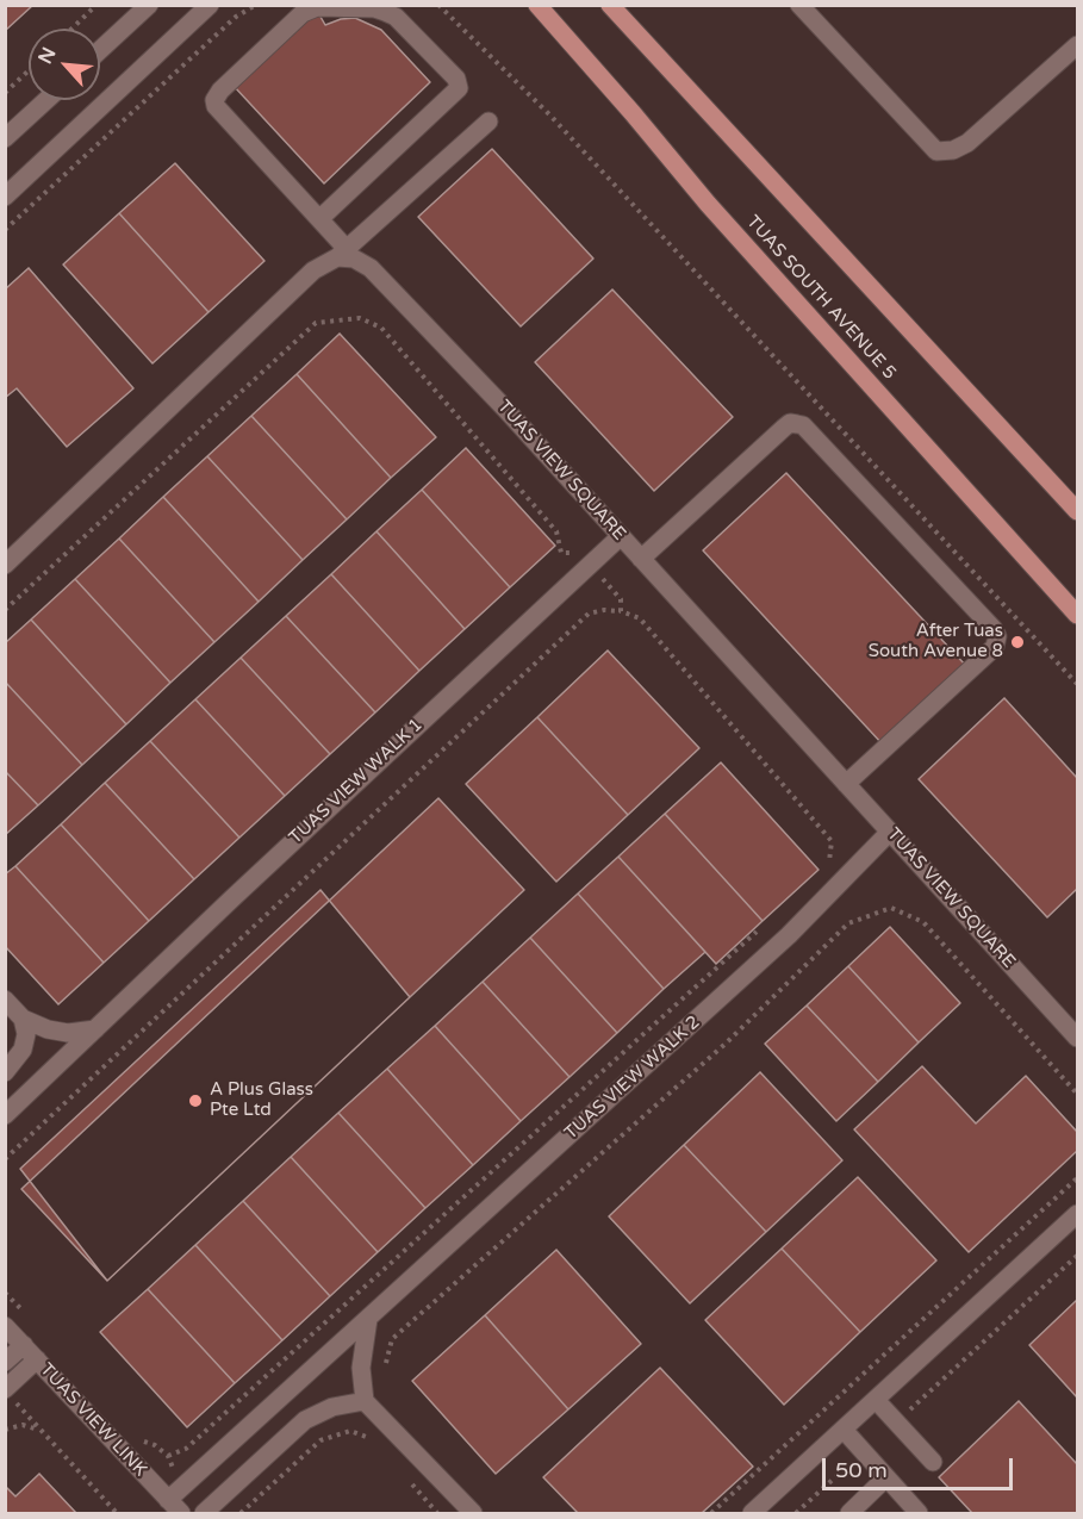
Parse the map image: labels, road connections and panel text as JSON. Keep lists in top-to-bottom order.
{
  "streets": {
    "main road": ["TUAS SOUTH AVENUE 5"],
    "street": [
      "TUAS VIEW SQUARE",
      "TUAS VIEW WALK 1",
      "TUAS VIEW WALK 2",
      "TUAS VIEW LINK"
    ]
  },
  "crossings": [
    ["TUAS VIEW SQUARE", "TUAS VIEW WALK 1"],
    ["TUAS VIEW SQUARE", "TUAS VIEW WALK 2"],
    ["TUAS VIEW WALK 2", "TUAS VIEW LINK"]
  ],
  "places": ["After Tuas South Avenue 8", "A Plus Glass Pte Ltd"],
  "scale_bar": "50 m",
  "north": "top left"
}
